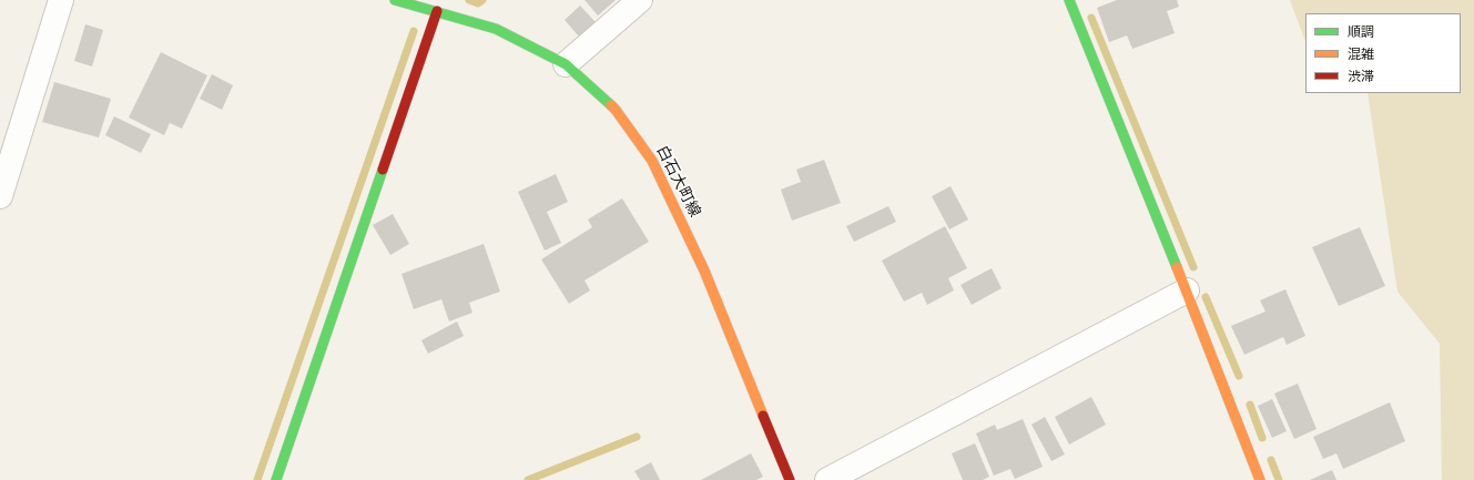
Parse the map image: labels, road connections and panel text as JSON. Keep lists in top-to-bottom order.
{
  "streets": {
    "street": ["白石大町線"]
  },
  "legend": ["順調", "混雑", "渋滞"]
}
